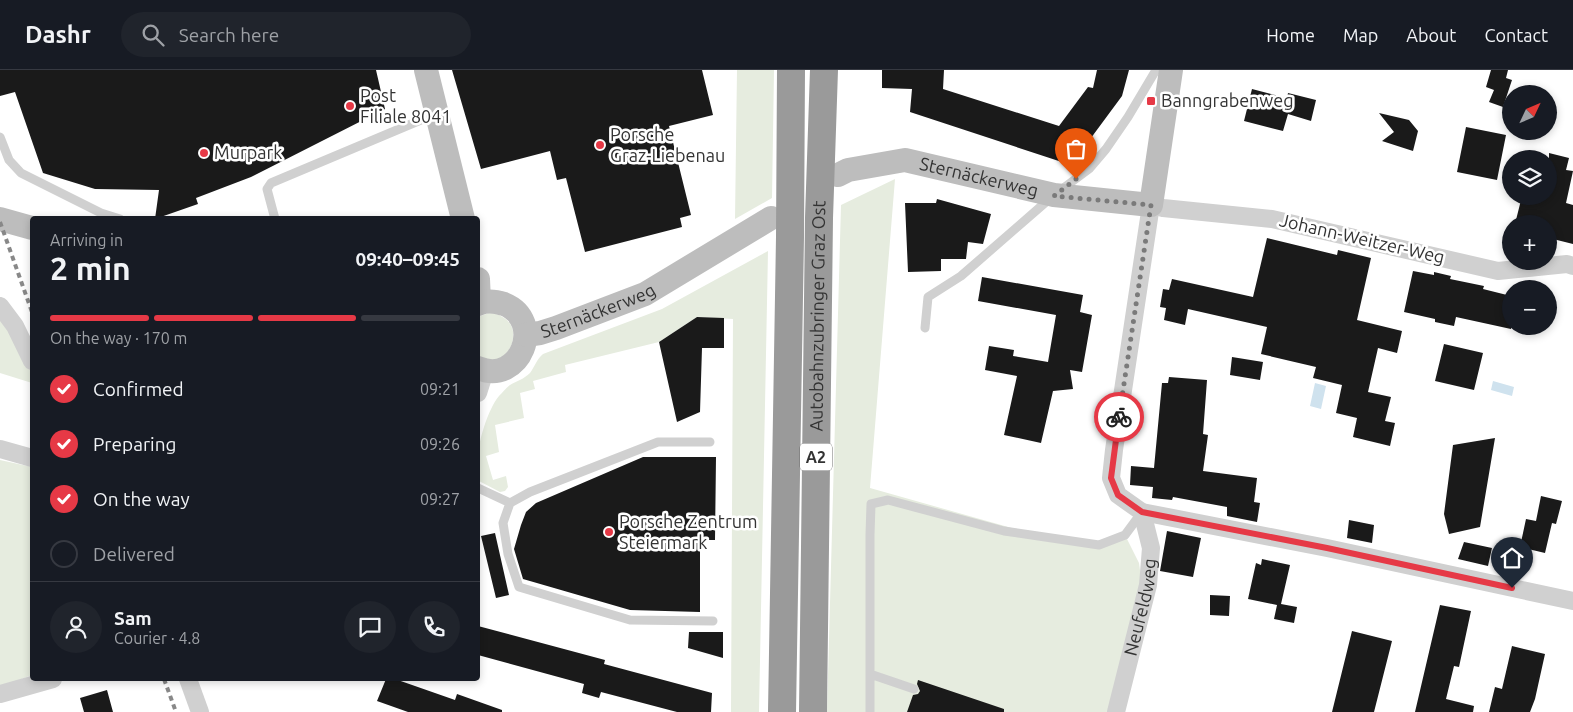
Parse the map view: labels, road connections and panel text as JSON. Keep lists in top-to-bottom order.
{
  "streets": {
    "highway": ["Autobahnzubringer Graz Ost", "A2"],
    "street": ["Sternäckerweg", "Johann-Weitzer-Weg", "Neufeldweg"]
  },
  "crossings": [
    ["Sternäckerweg", "Johann-Weitzer-Weg"]
  ],
  "places": {
    "transit": ["Banngrabenweg"],
    "other": [
      "Post Filiale 8041",
      "Porsche Graz-Liebenau",
      "Murpark",
      "Porsche Zentrum Steiermark"
    ]
  },
  "north": "top right",
  "page": {
    "header": "Dashr",
    "search": "Search here",
    "nav": [
      "Home",
      "Map",
      "About",
      "Contact"
    ],
    "map_buttons": ["+", "−"],
    "heading": ["2 min", "Arriving in", "09:40–09:45"],
    "panel": ["Sam", "Courier · 4.8"],
    "bar": "On the way · 170 m",
    "list": [
      ["Confirmed", "09:21"],
      ["Preparing", "09:26"],
      ["On the way", "09:27"],
      "Delivered"
    ]
  }
}
